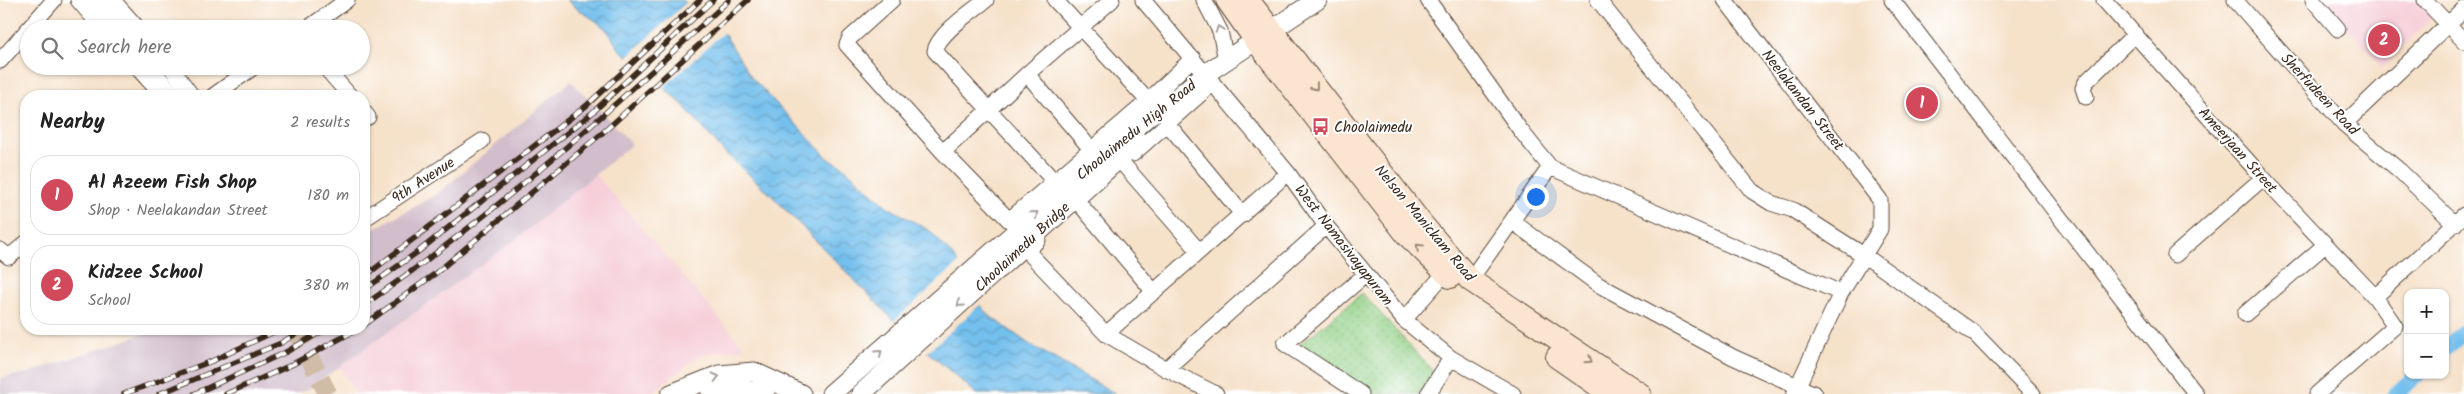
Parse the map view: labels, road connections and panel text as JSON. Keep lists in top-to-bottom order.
{
  "streets": {
    "main road": ["Nelson Manickam Road"],
    "street": [
      "Sherfudeen Road",
      "Neelakandan Street",
      "Choolaimedu High Road",
      "Ameerjaan Street",
      "9th Avenue",
      "West Namasivayapuram",
      "Choolaimedu Bridge"
    ]
  },
  "crossings": [
    ["Choolaimedu High Road", "Nelson Manickam Road"],
    ["Choolaimedu High Road", "West Namasivayapuram"],
    ["Choolaimedu High Road", "Choolaimedu Bridge"]
  ],
  "places": {
    "bus stop": ["Choolaimedu"]
  },
  "page": {
    "search": "Search here",
    "pins": ["2", "1"],
    "heading": ["Nearby", "2 results"],
    "list": [
      {
        "mark": "1",
        "name": "Al Azeem Fish Shop",
        "note": "Shop · Neelakandan Street",
        "value": "180 m"
      },
      {
        "mark": "2",
        "name": "Kidzee School",
        "note": "School",
        "value": "380 m"
      }
    ],
    "map_buttons": ["+", "−"]
  }
}
